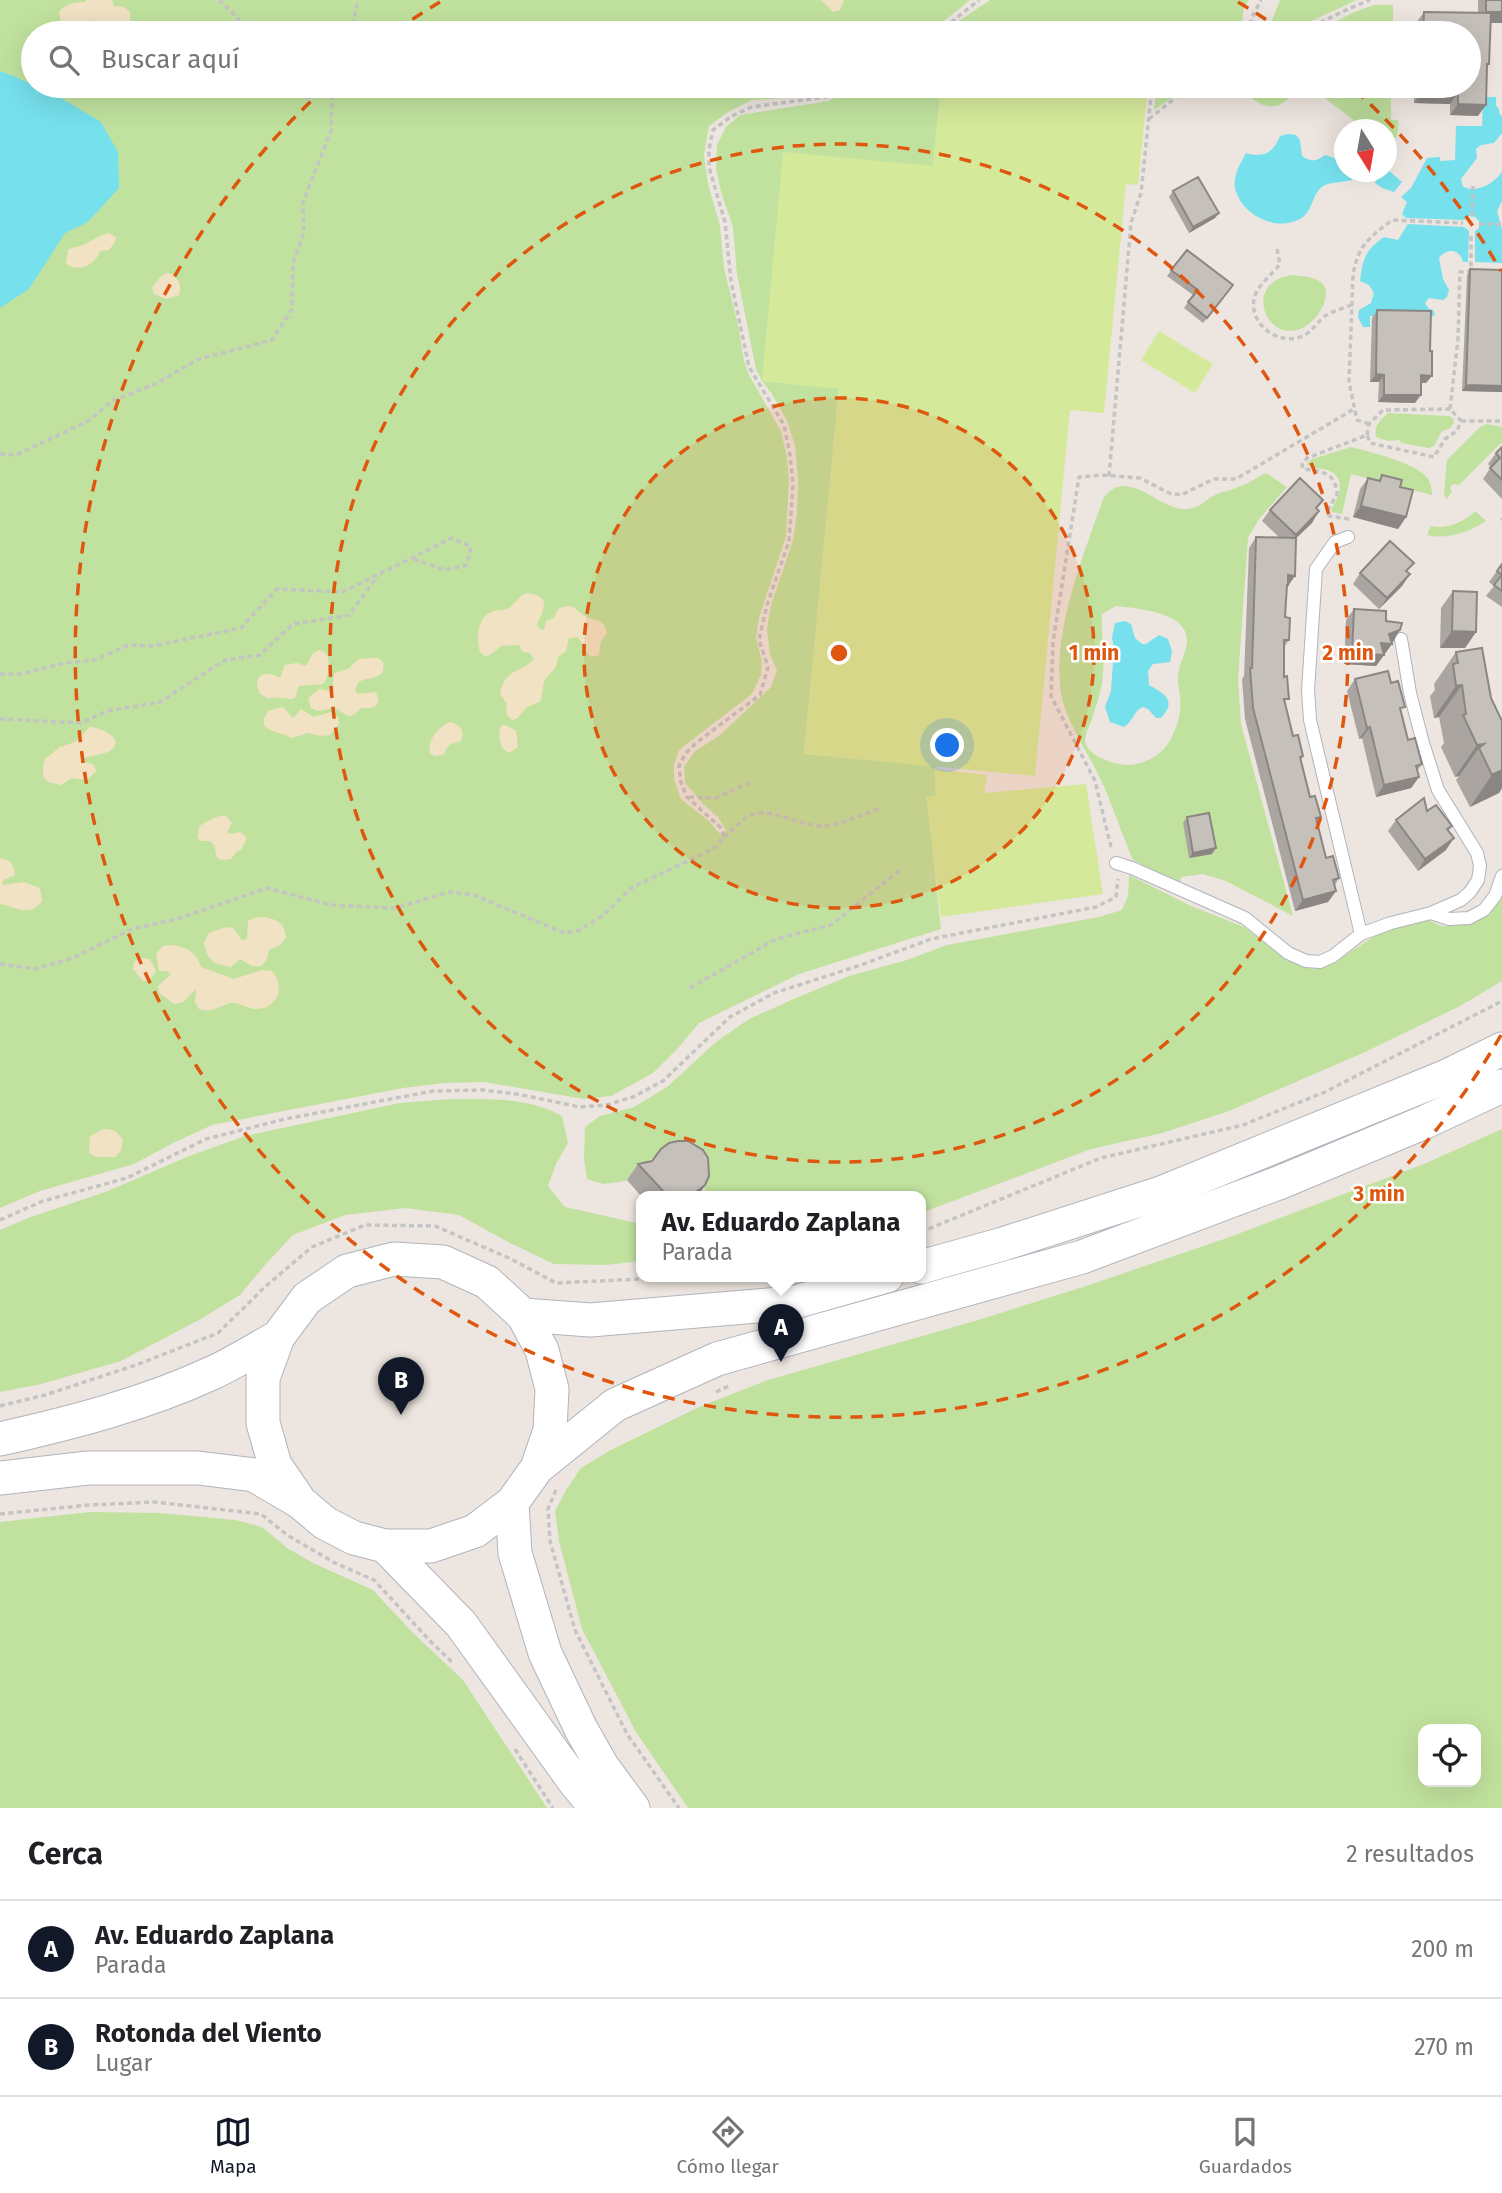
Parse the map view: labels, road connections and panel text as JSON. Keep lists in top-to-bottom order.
{
  "north": "bottom",
  "page": {
    "search": "Buscar aquí",
    "popup": ["Av. Eduardo Zaplana", "Parada"],
    "pins": ["A", "B"],
    "heading": ["Cerca", "2 resultados"],
    "list": [
      {
        "mark": "A",
        "name": "Av. Eduardo Zaplana",
        "note": "Parada",
        "value": "200 m"
      },
      {
        "mark": "B",
        "name": "Rotonda del Viento",
        "note": "Lugar",
        "value": "270 m"
      }
    ],
    "nav": ["Mapa", "Cómo llegar", "Guardados"]
  },
  "rings": ["1 min", "2 min", "3 min"]
}
